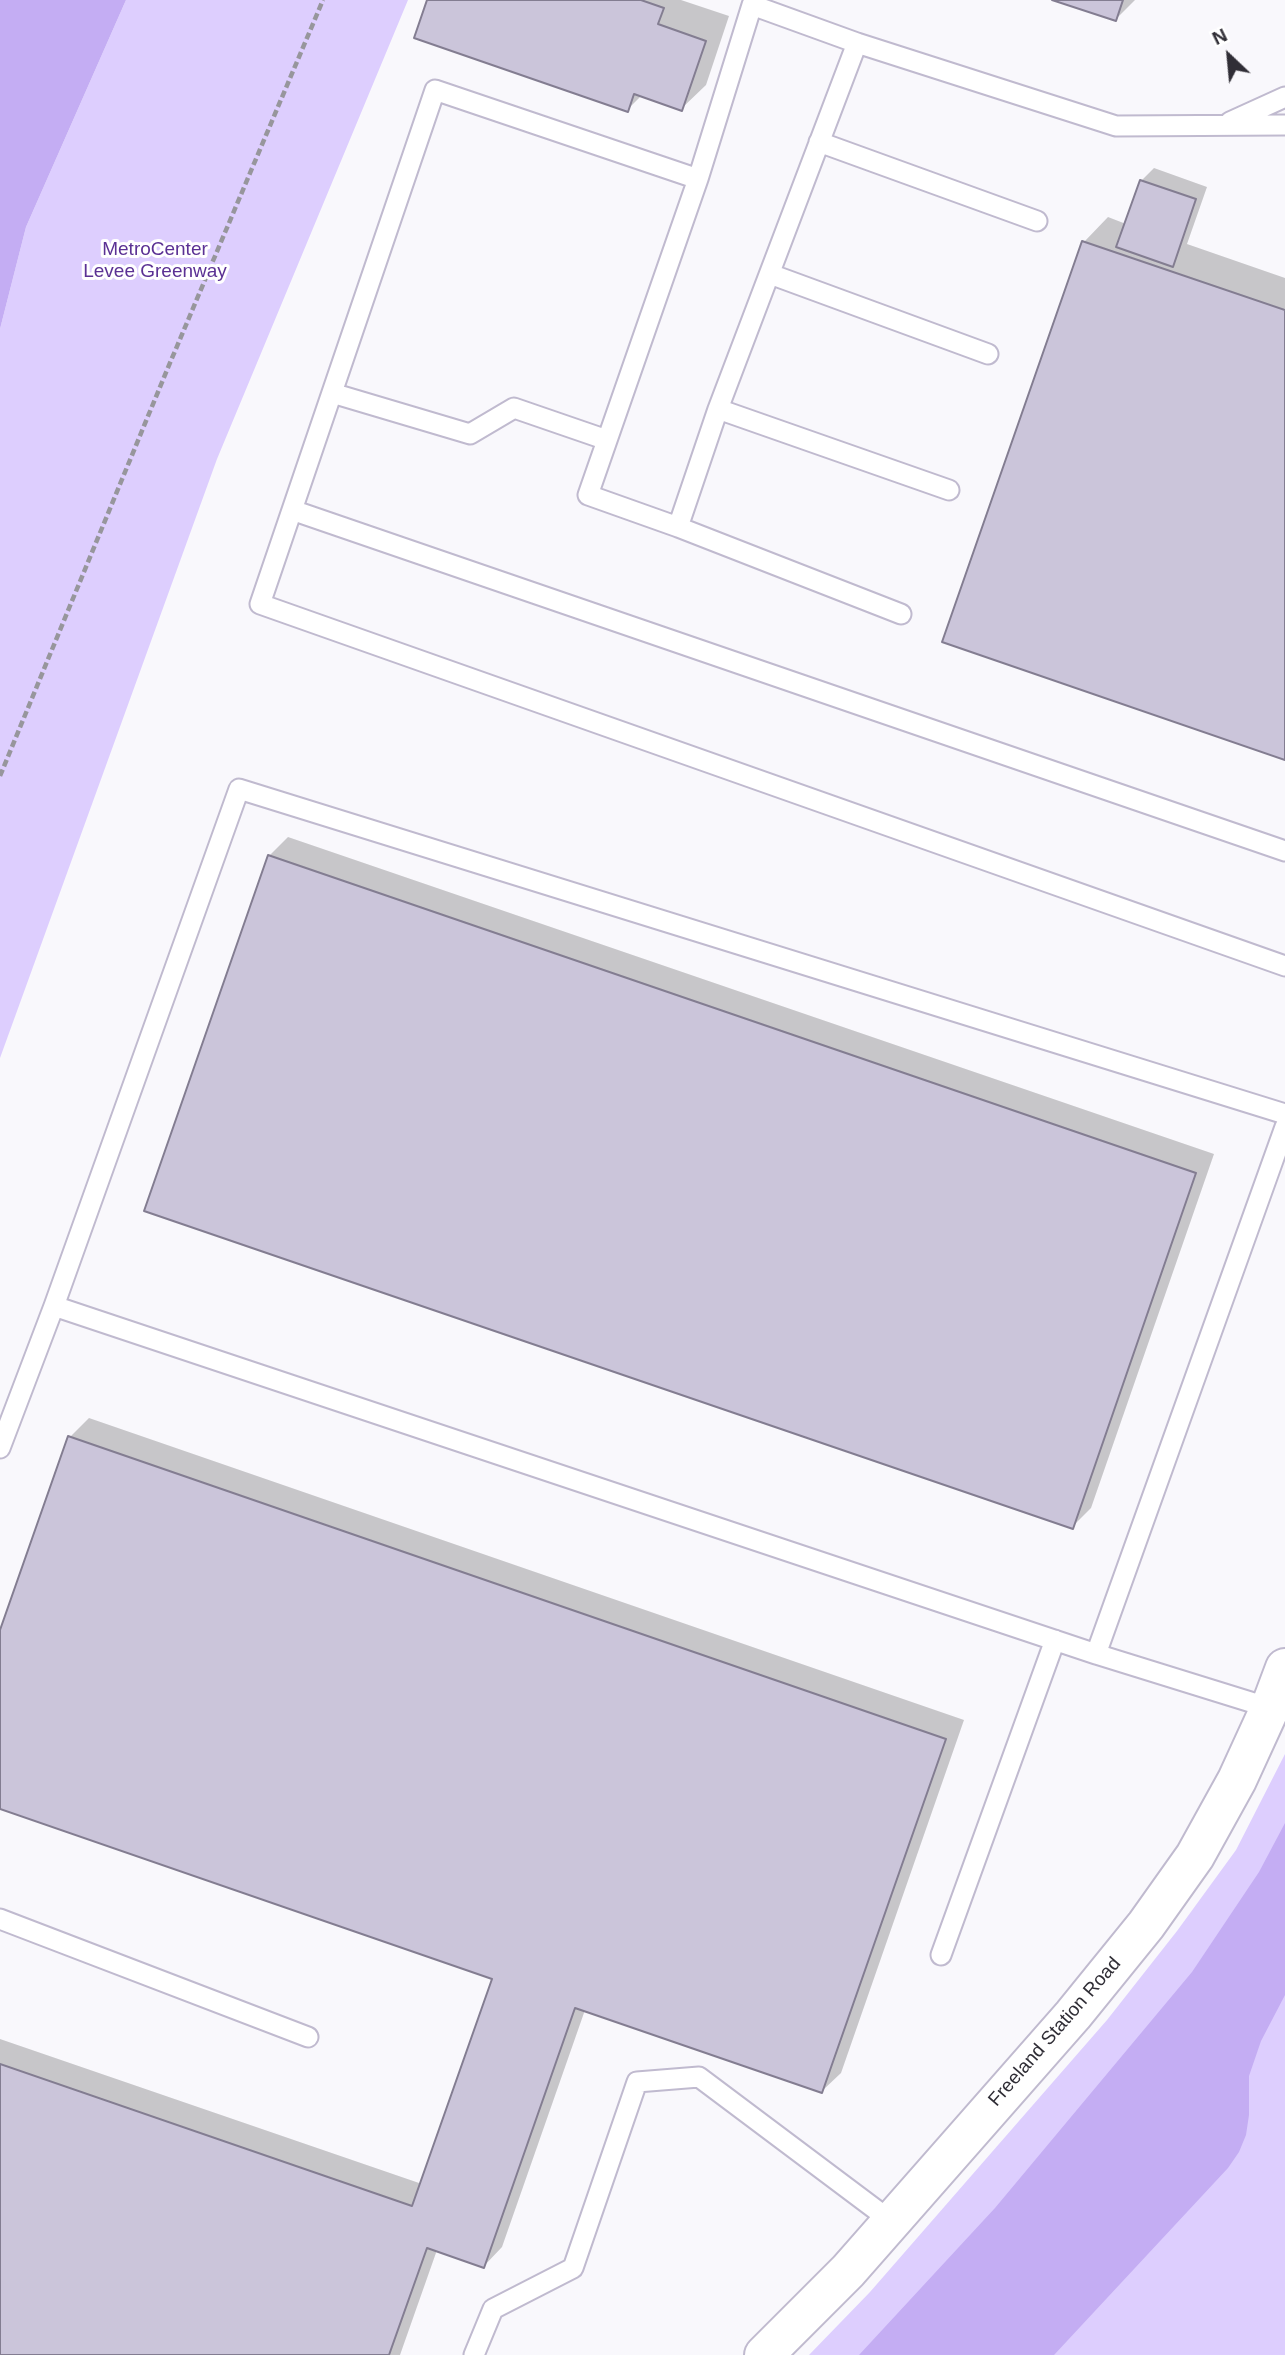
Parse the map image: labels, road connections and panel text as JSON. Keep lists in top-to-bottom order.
{
  "streets": {
    "street": ["Freeland Station Road"]
  },
  "parks": ["MetroCenter Levee Greenway"],
  "north": "top left"
}
